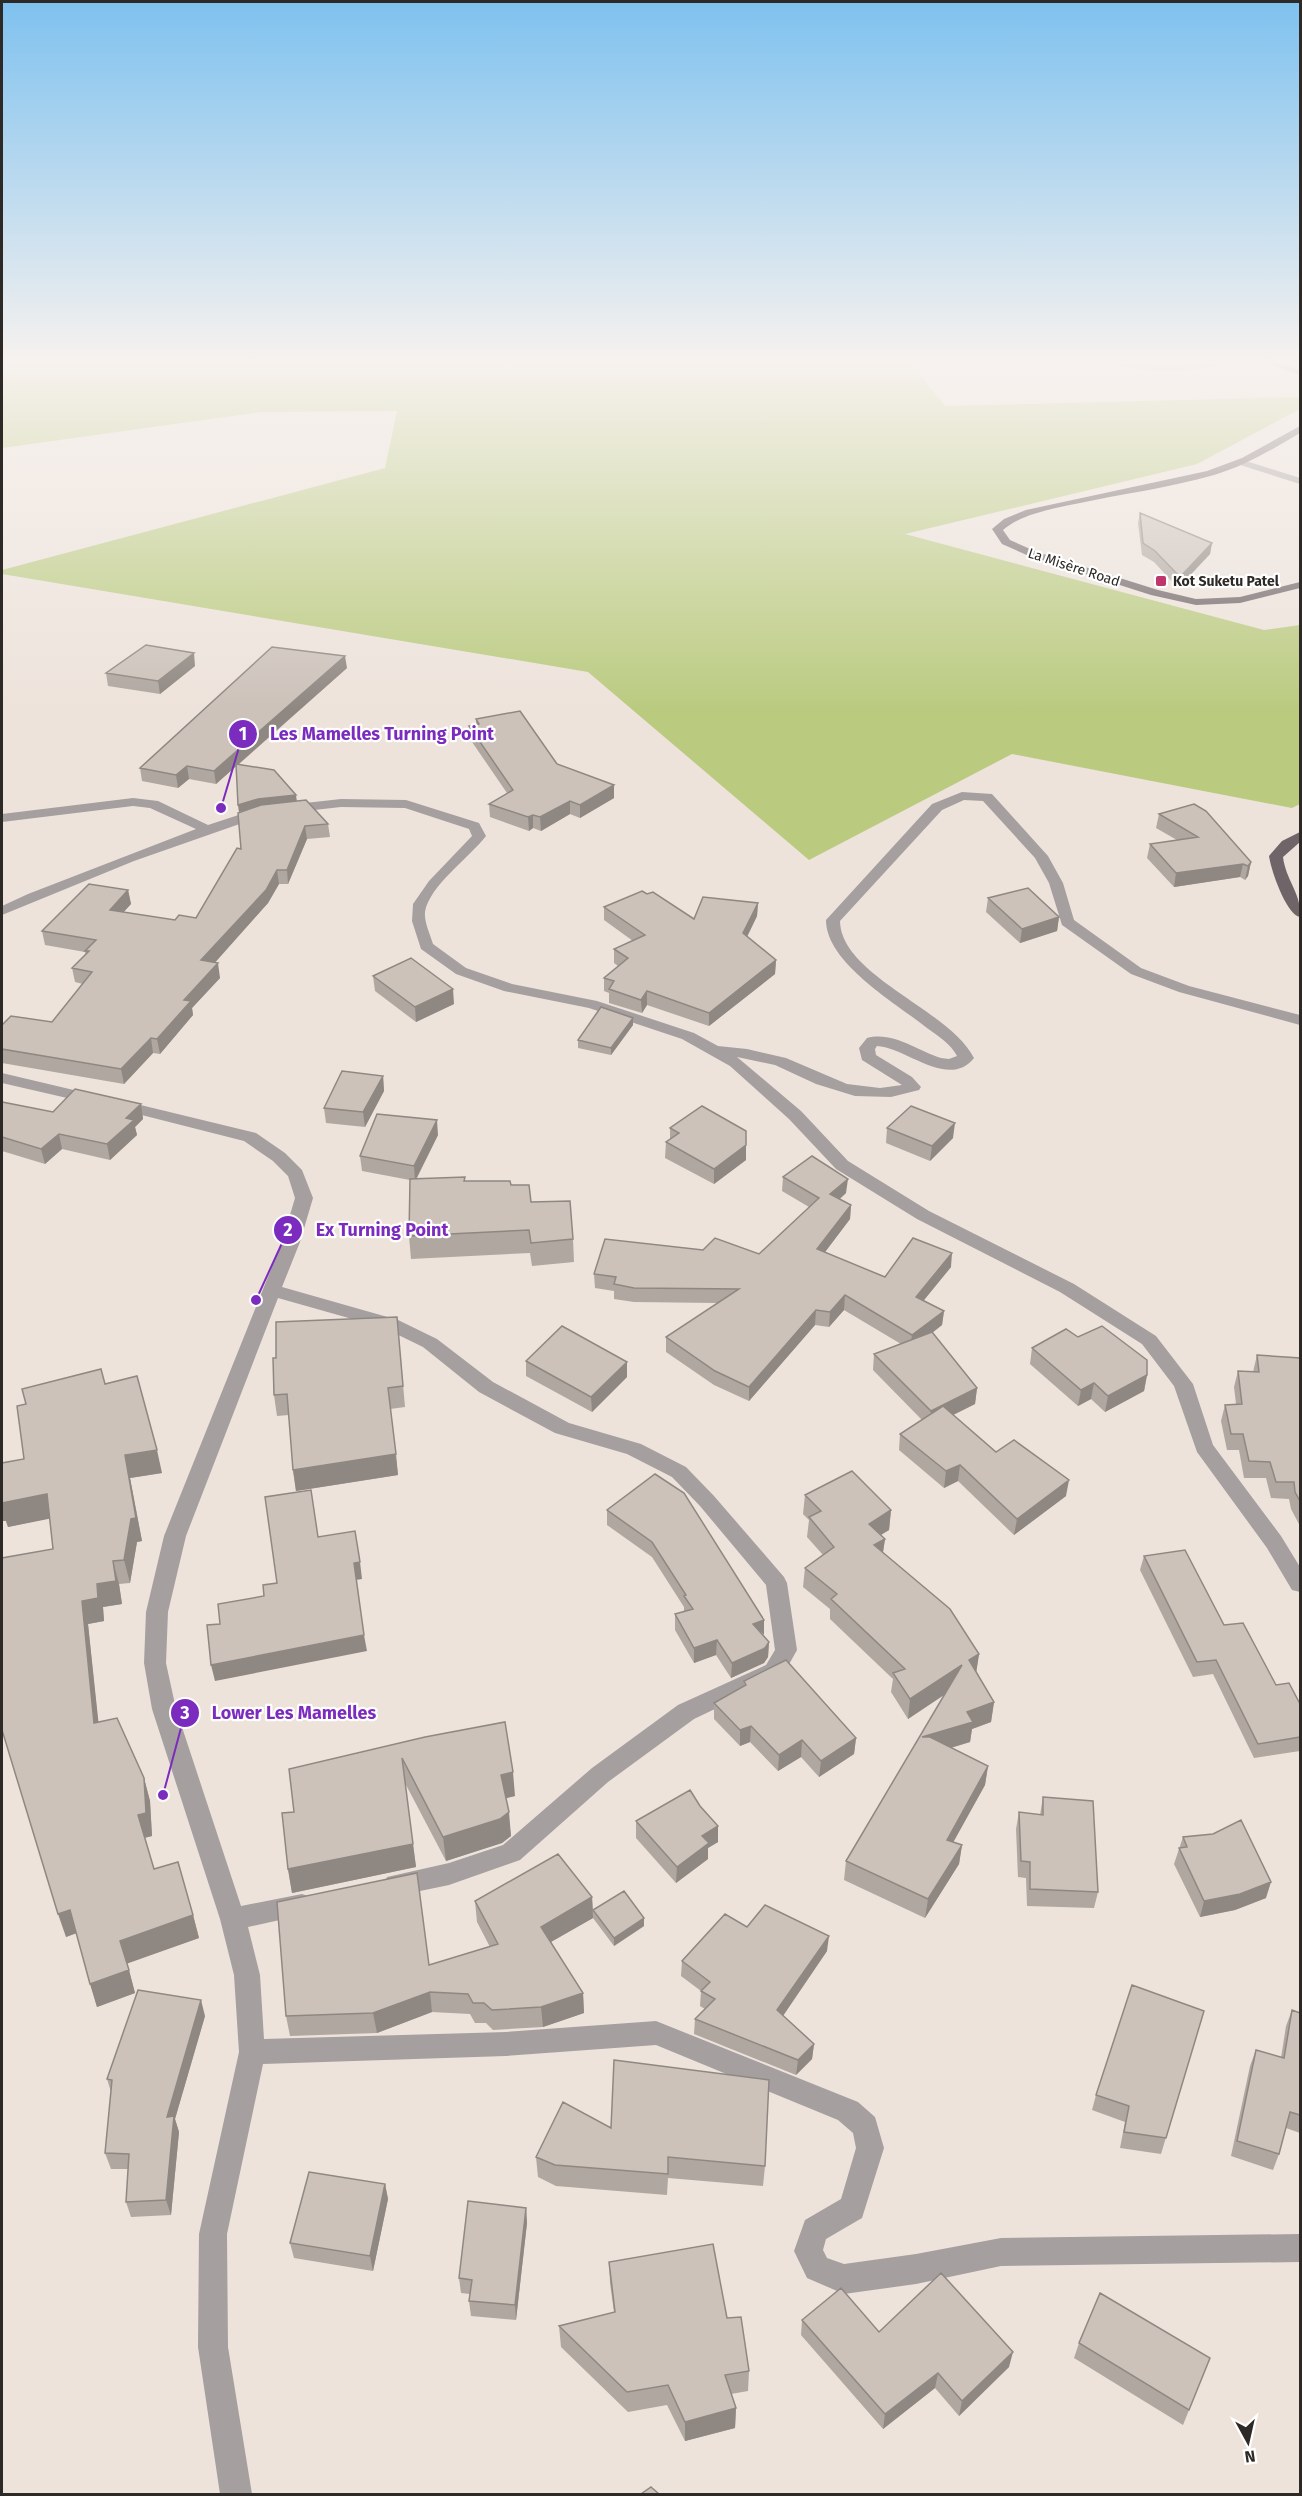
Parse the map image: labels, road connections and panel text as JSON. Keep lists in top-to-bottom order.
{
  "streets": {
    "main road": ["La Misère Road"]
  },
  "places": {
    "transit": ["Kot Suketu Patel"],
    "other": ["Les Mamelles Turning Point", "Ex Turning Point", "Lower Les Mamelles"]
  },
  "north": "bottom"
}
